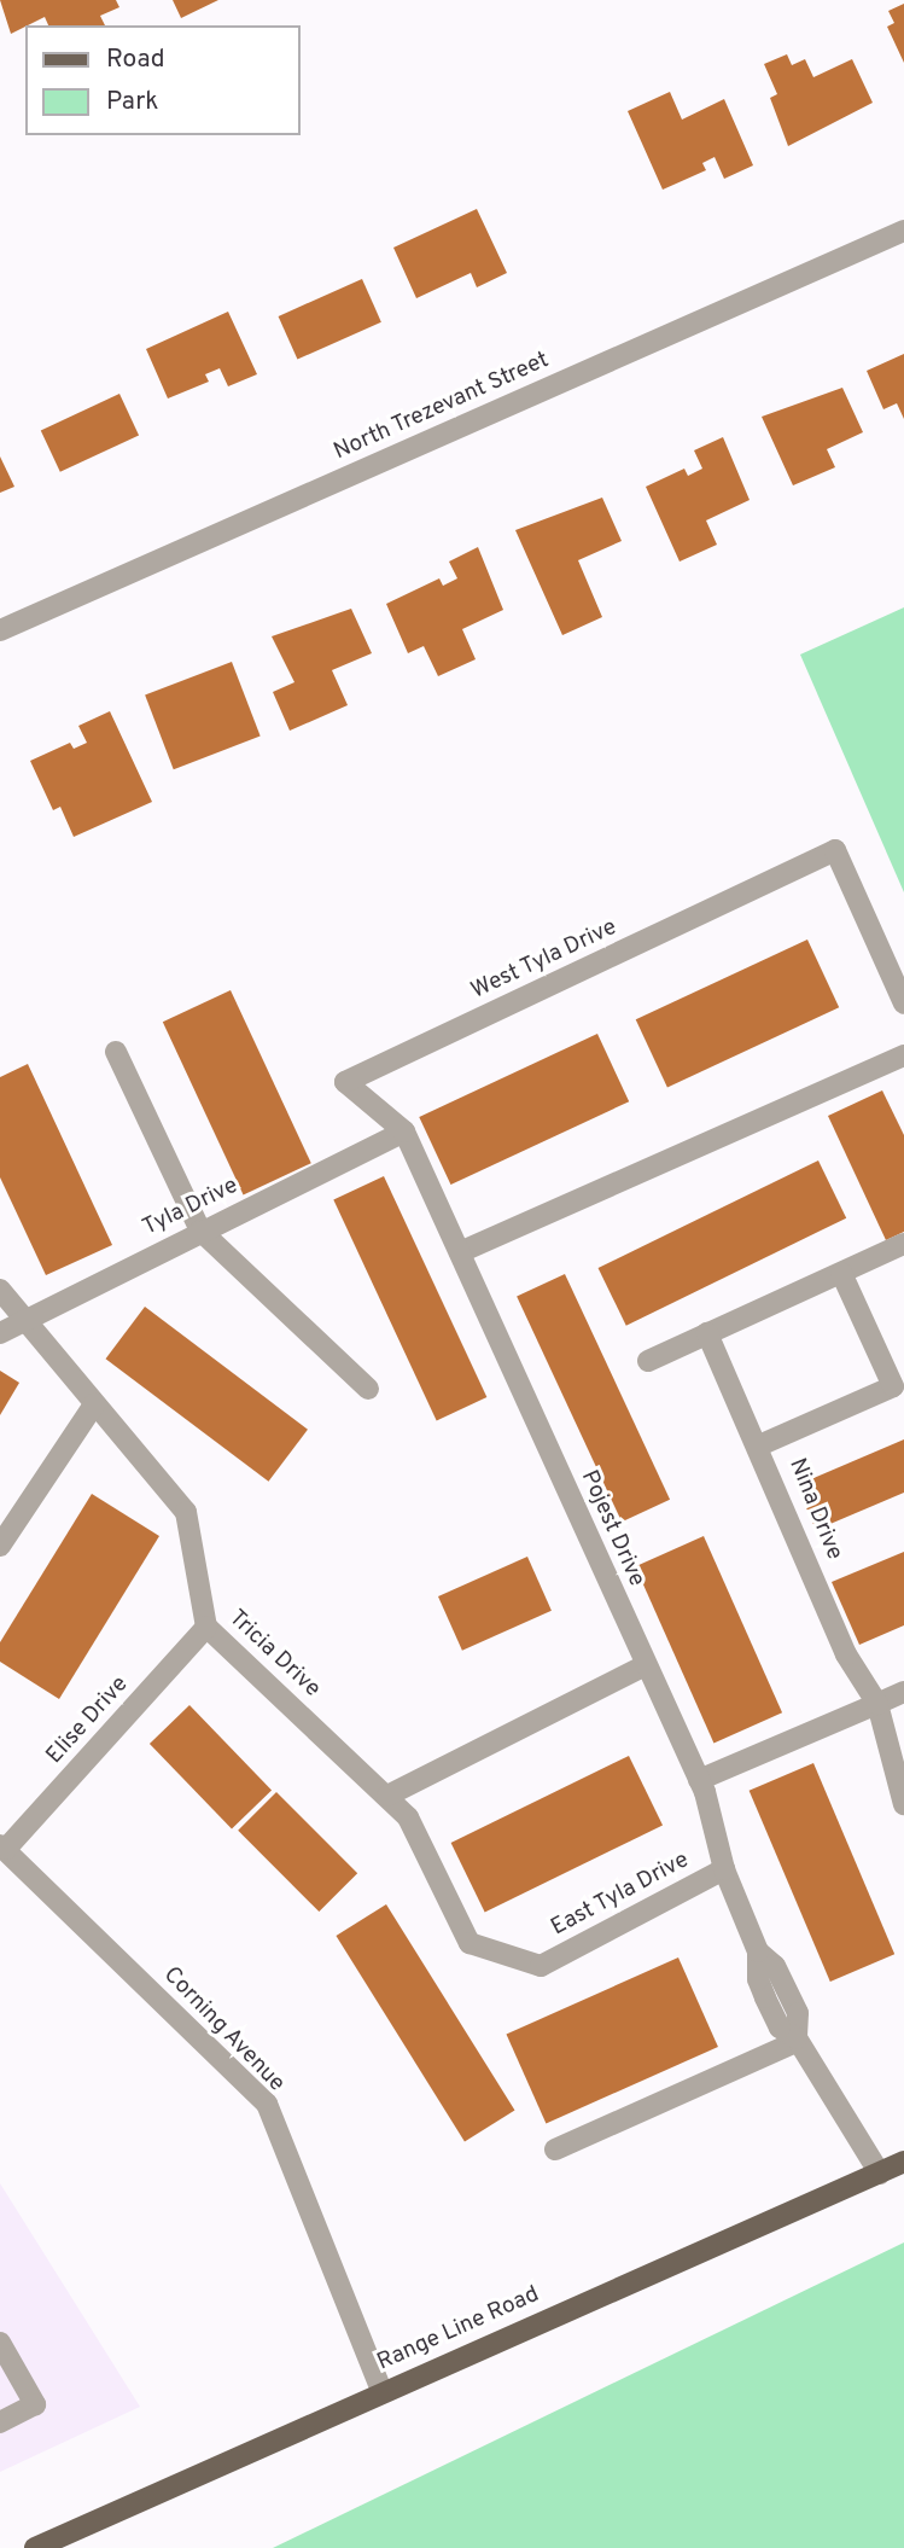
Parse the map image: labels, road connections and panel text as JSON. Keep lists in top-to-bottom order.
{
  "streets": {
    "main road": ["Range Line Road"],
    "street": [
      "North Trezevant Street",
      "West Tyla Drive",
      "Tyla Drive",
      "Nina Drive",
      "Pojest Drive",
      "Tricia Drive",
      "Elise Drive",
      "East Tyla Drive",
      "Corning Avenue"
    ]
  },
  "crossings": [
    ["West Tyla Drive", "Tyla Drive"],
    ["West Tyla Drive", "Pojest Drive"],
    ["Tyla Drive", "Pojest Drive"],
    ["Tyla Drive", "Tricia Drive"],
    ["Pojest Drive", "East Tyla Drive"],
    ["Pojest Drive", "Range Line Road"],
    ["Tricia Drive", "Elise Drive"],
    ["Tricia Drive", "East Tyla Drive"],
    ["Elise Drive", "Corning Avenue"],
    ["Corning Avenue", "Range Line Road"]
  ],
  "legend": ["Road", "Park"]
}
